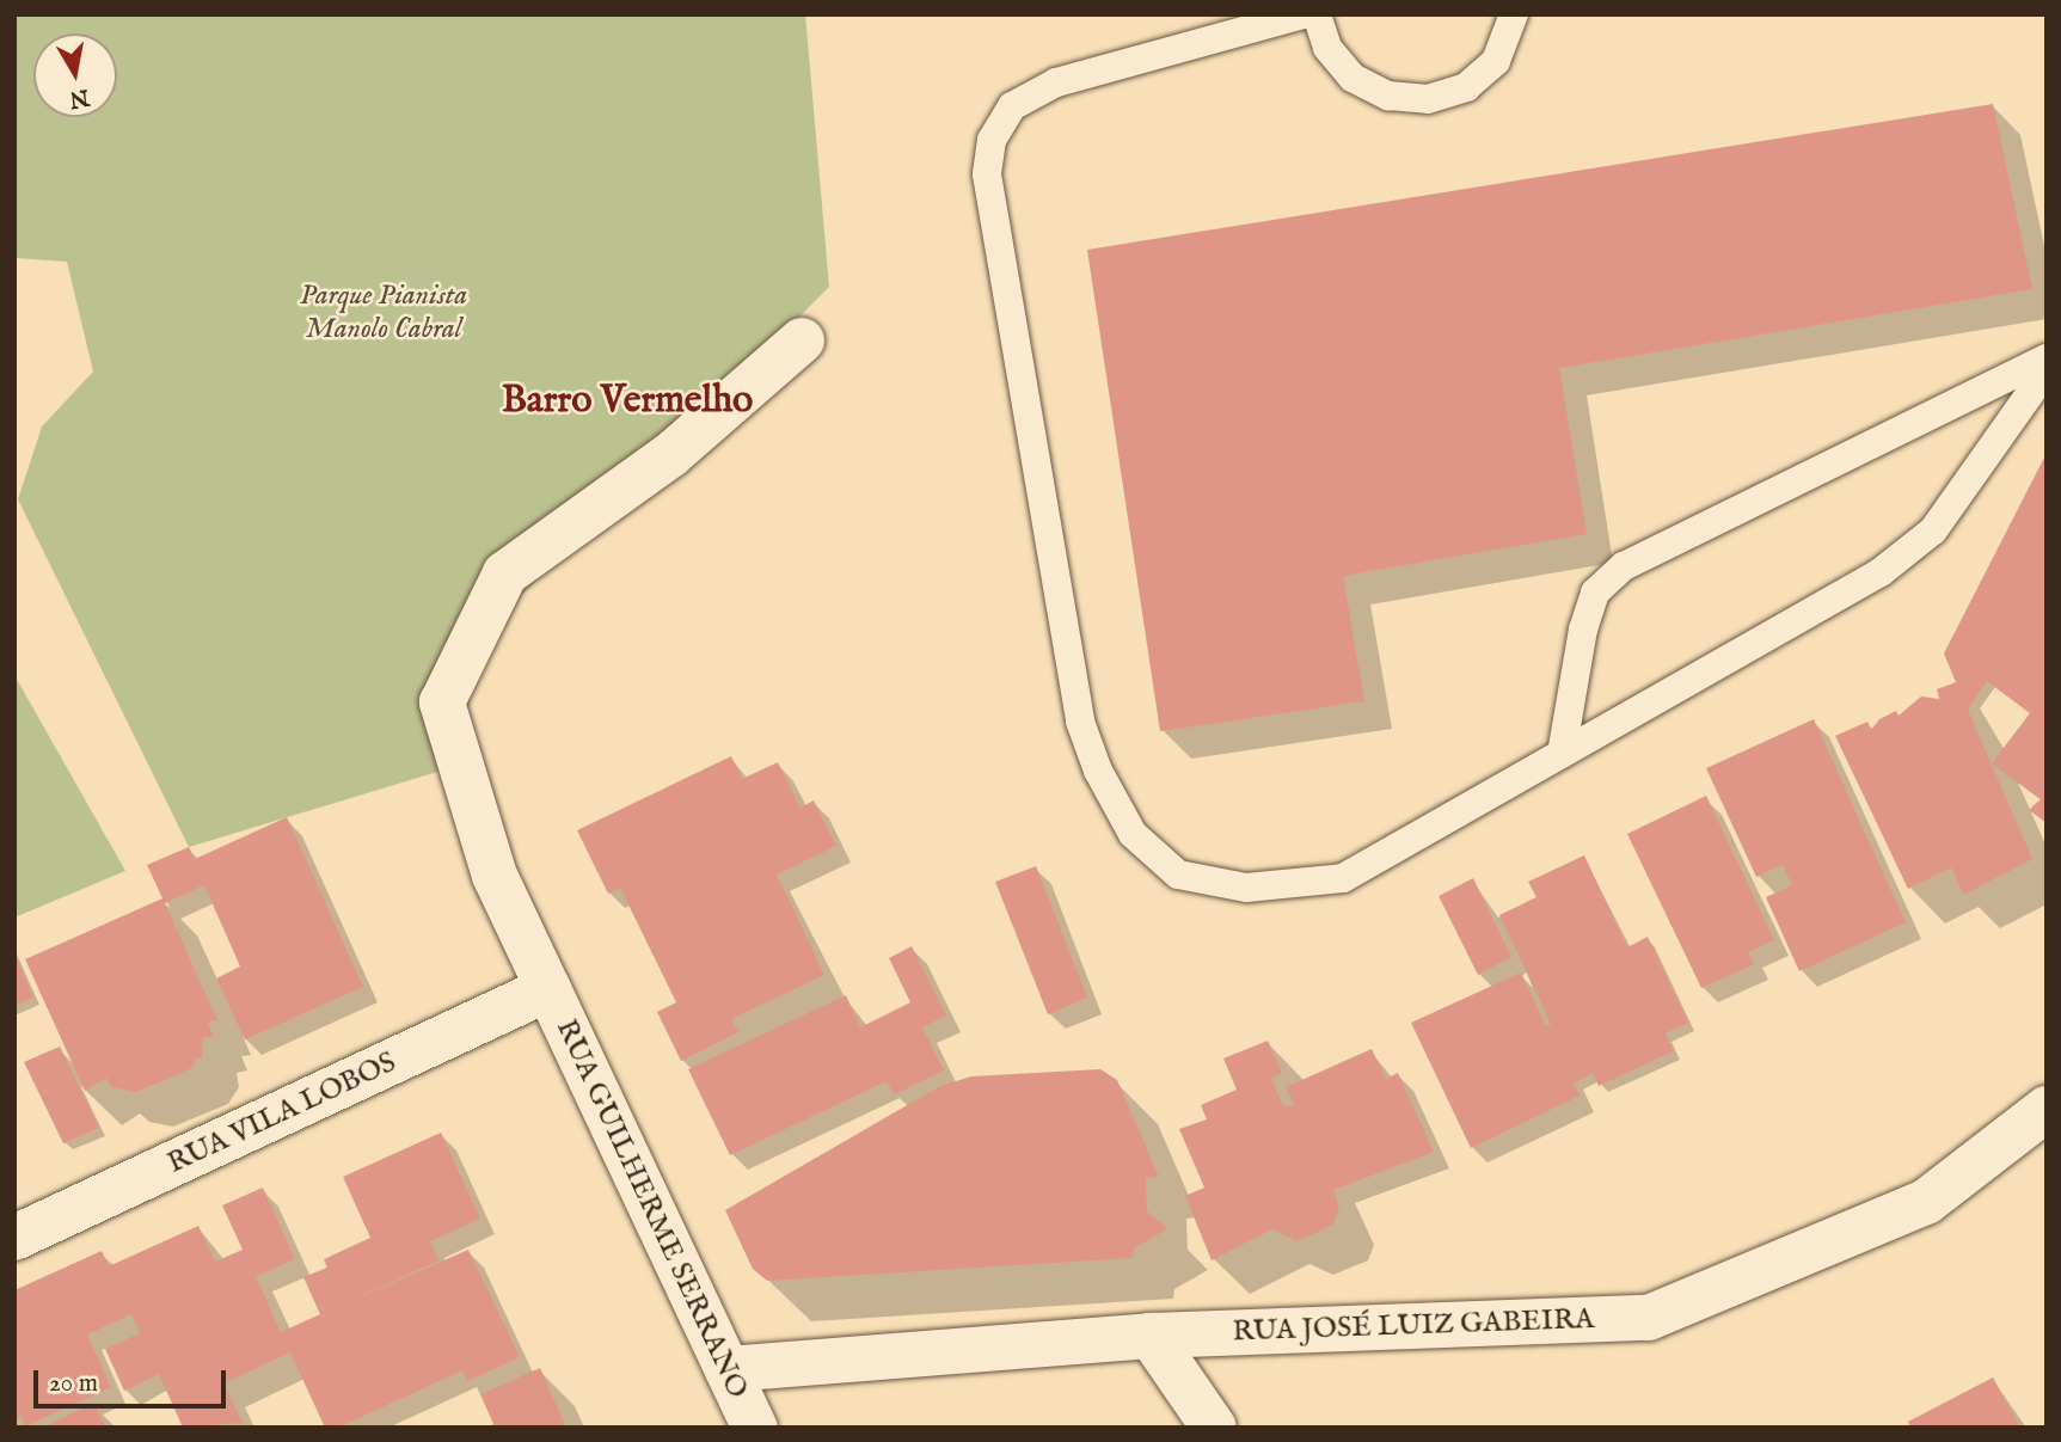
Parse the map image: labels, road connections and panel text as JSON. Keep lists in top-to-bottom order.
{
  "streets": {
    "street": ["RUA VILA LOBOS", "RUA GUILHERME SERRANO", "RUA JOSÉ LUIZ GABEIRA"]
  },
  "crossings": [
    ["RUA VILA LOBOS", "RUA GUILHERME SERRANO"],
    ["RUA GUILHERME SERRANO", "RUA JOSÉ LUIZ GABEIRA"]
  ],
  "districts": ["Barro Vermelho"],
  "parks": ["Parque Pianista Manolo Cabral"],
  "scale_bar": "20 m",
  "north": "bottom"
}
